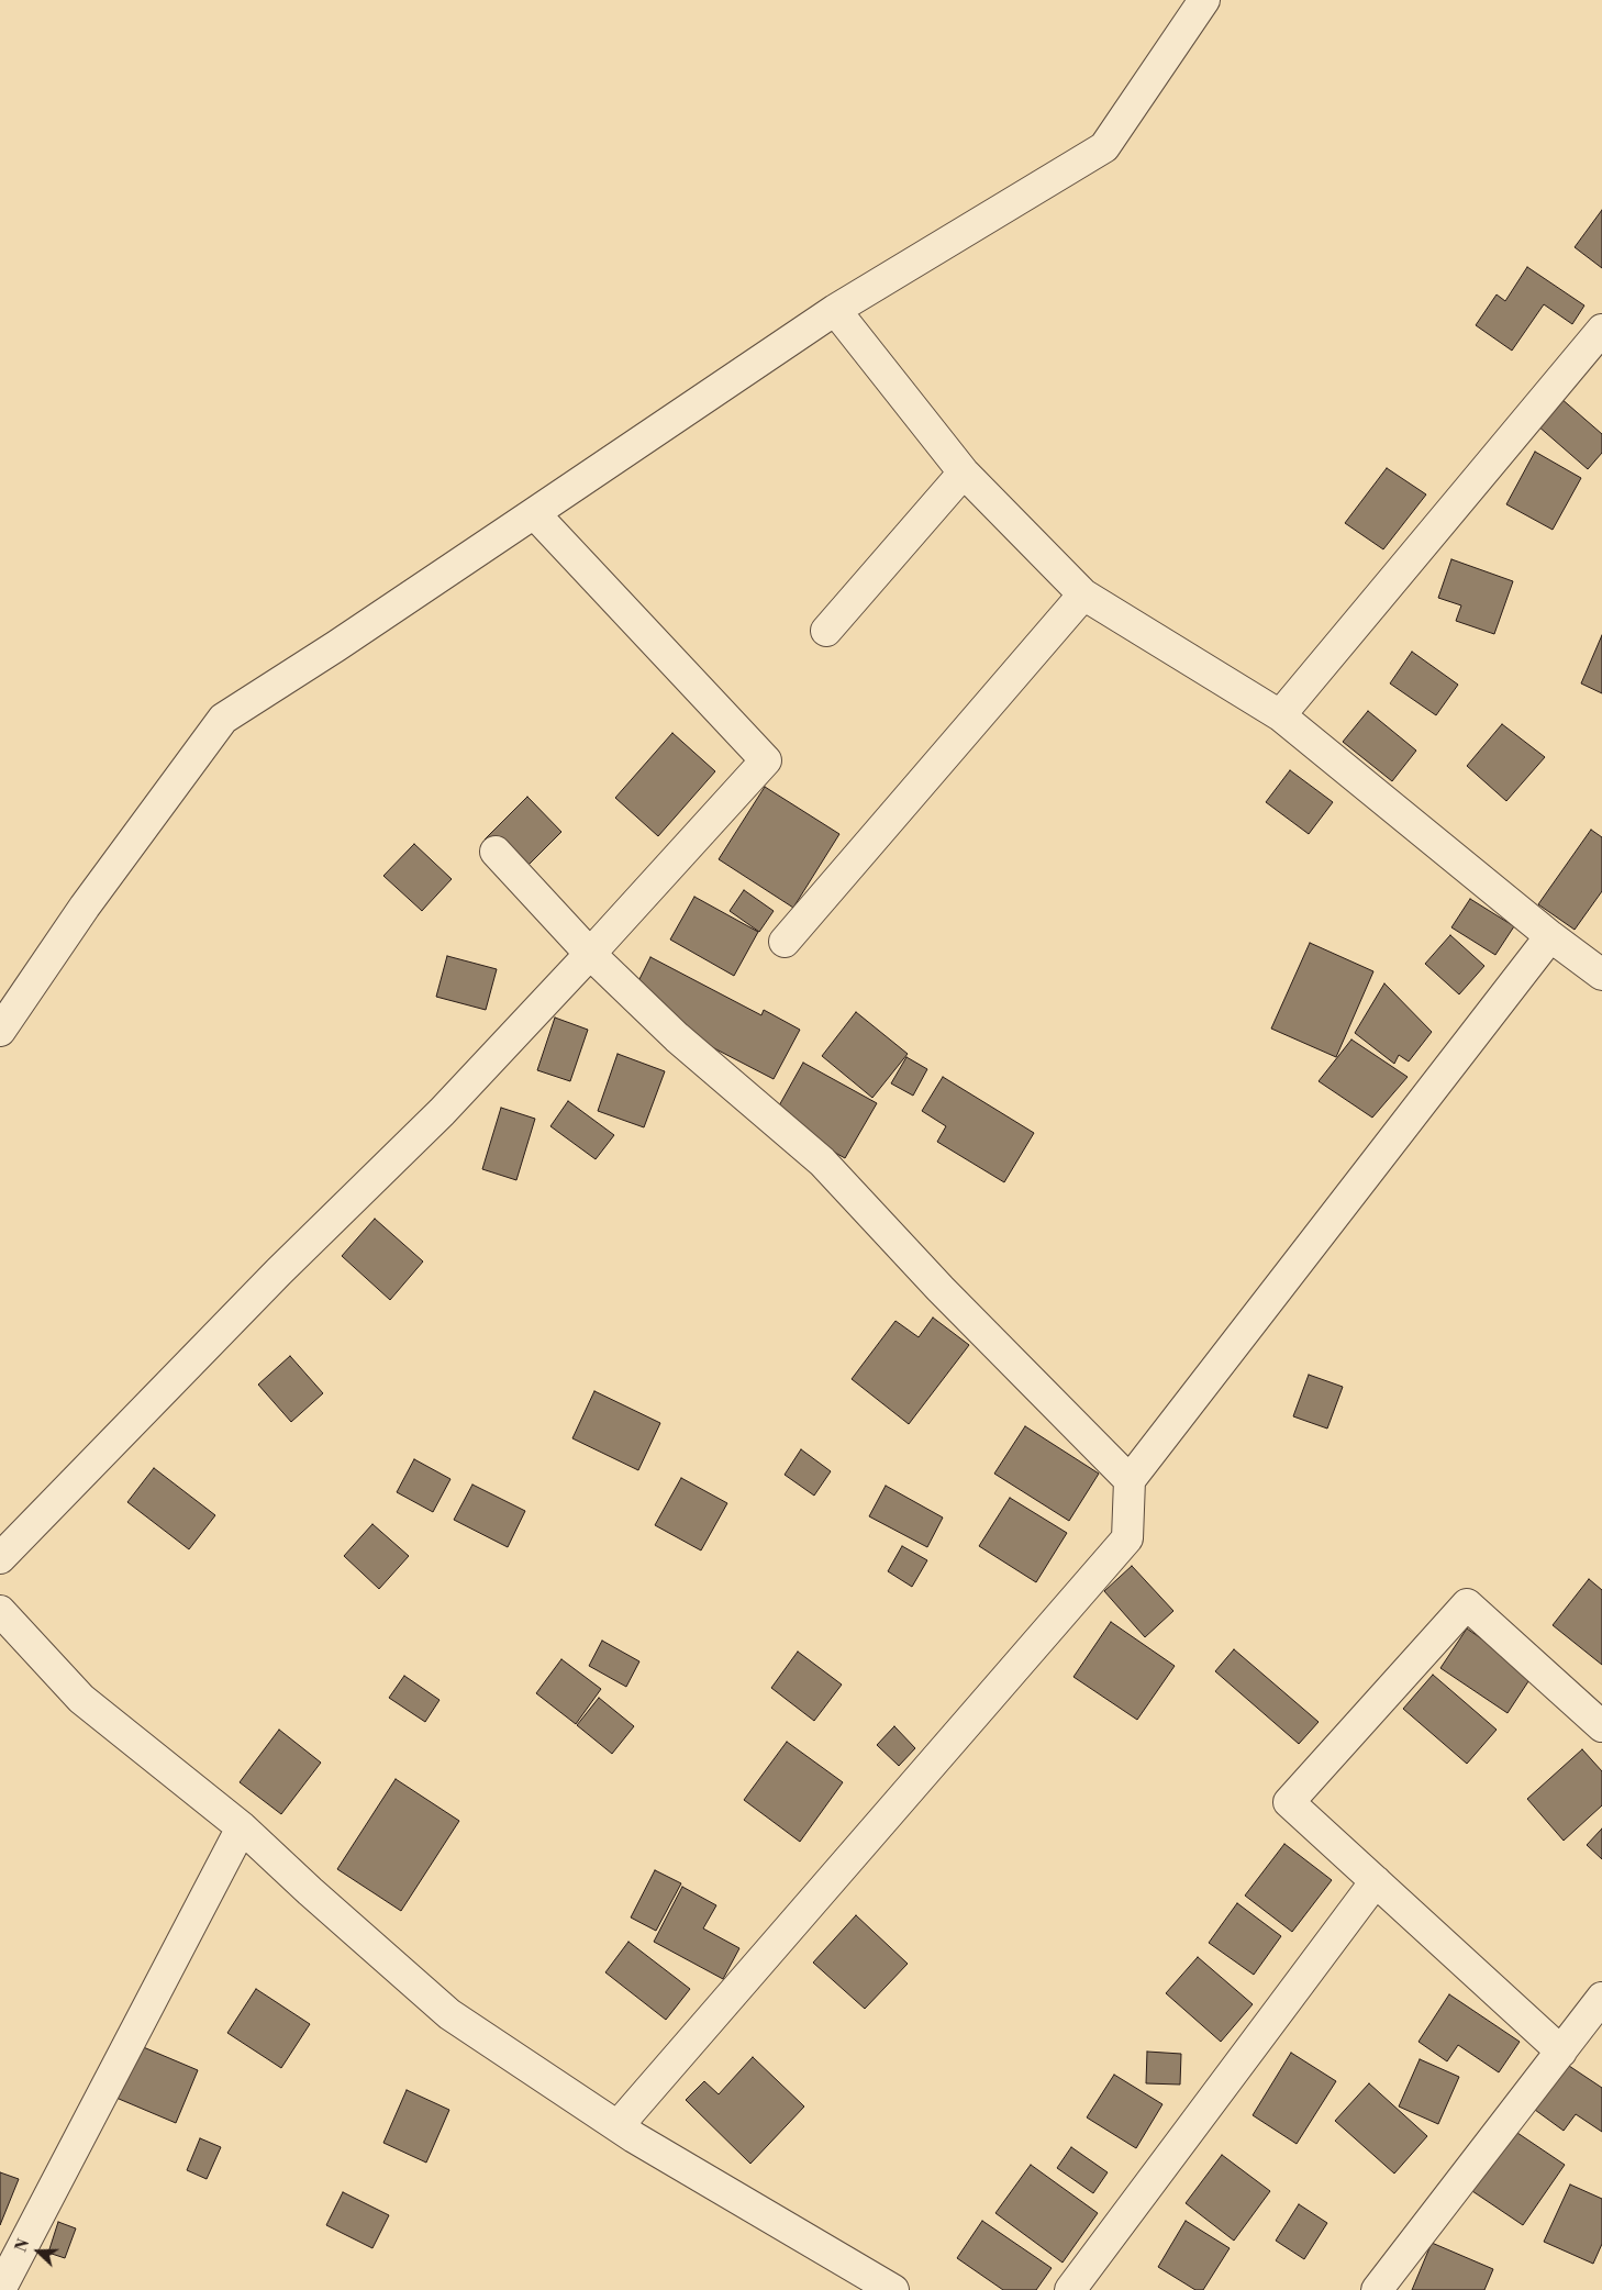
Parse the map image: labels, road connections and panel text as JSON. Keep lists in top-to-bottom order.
{
  "north": "left"
}
